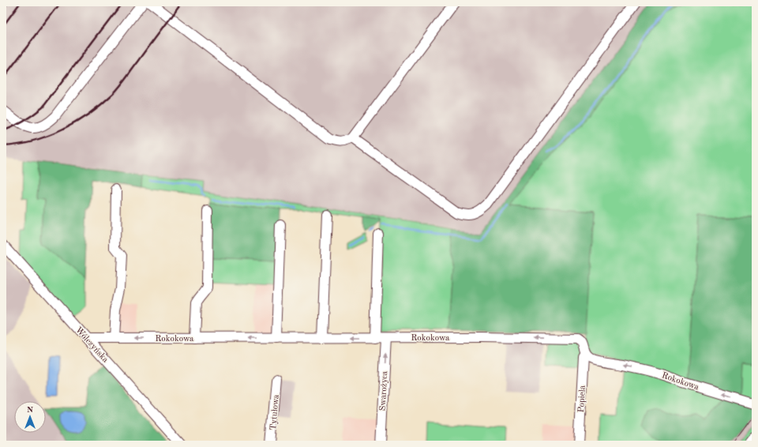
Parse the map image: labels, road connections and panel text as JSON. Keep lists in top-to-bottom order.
{
  "streets": {
    "street": [
      "Rokokowa",
      "Wólczyńska",
      "Swarożyca",
      "Popiela",
      "Tytułowa"
    ]
  },
  "crossings": [
    ["Rokokowa", "Wólczyńska"],
    ["Rokokowa", "Swarożyca"],
    ["Rokokowa", "Popiela"]
  ],
  "one_way": ["Rokokowa", "Swarożyca"],
  "north": "top"
}
